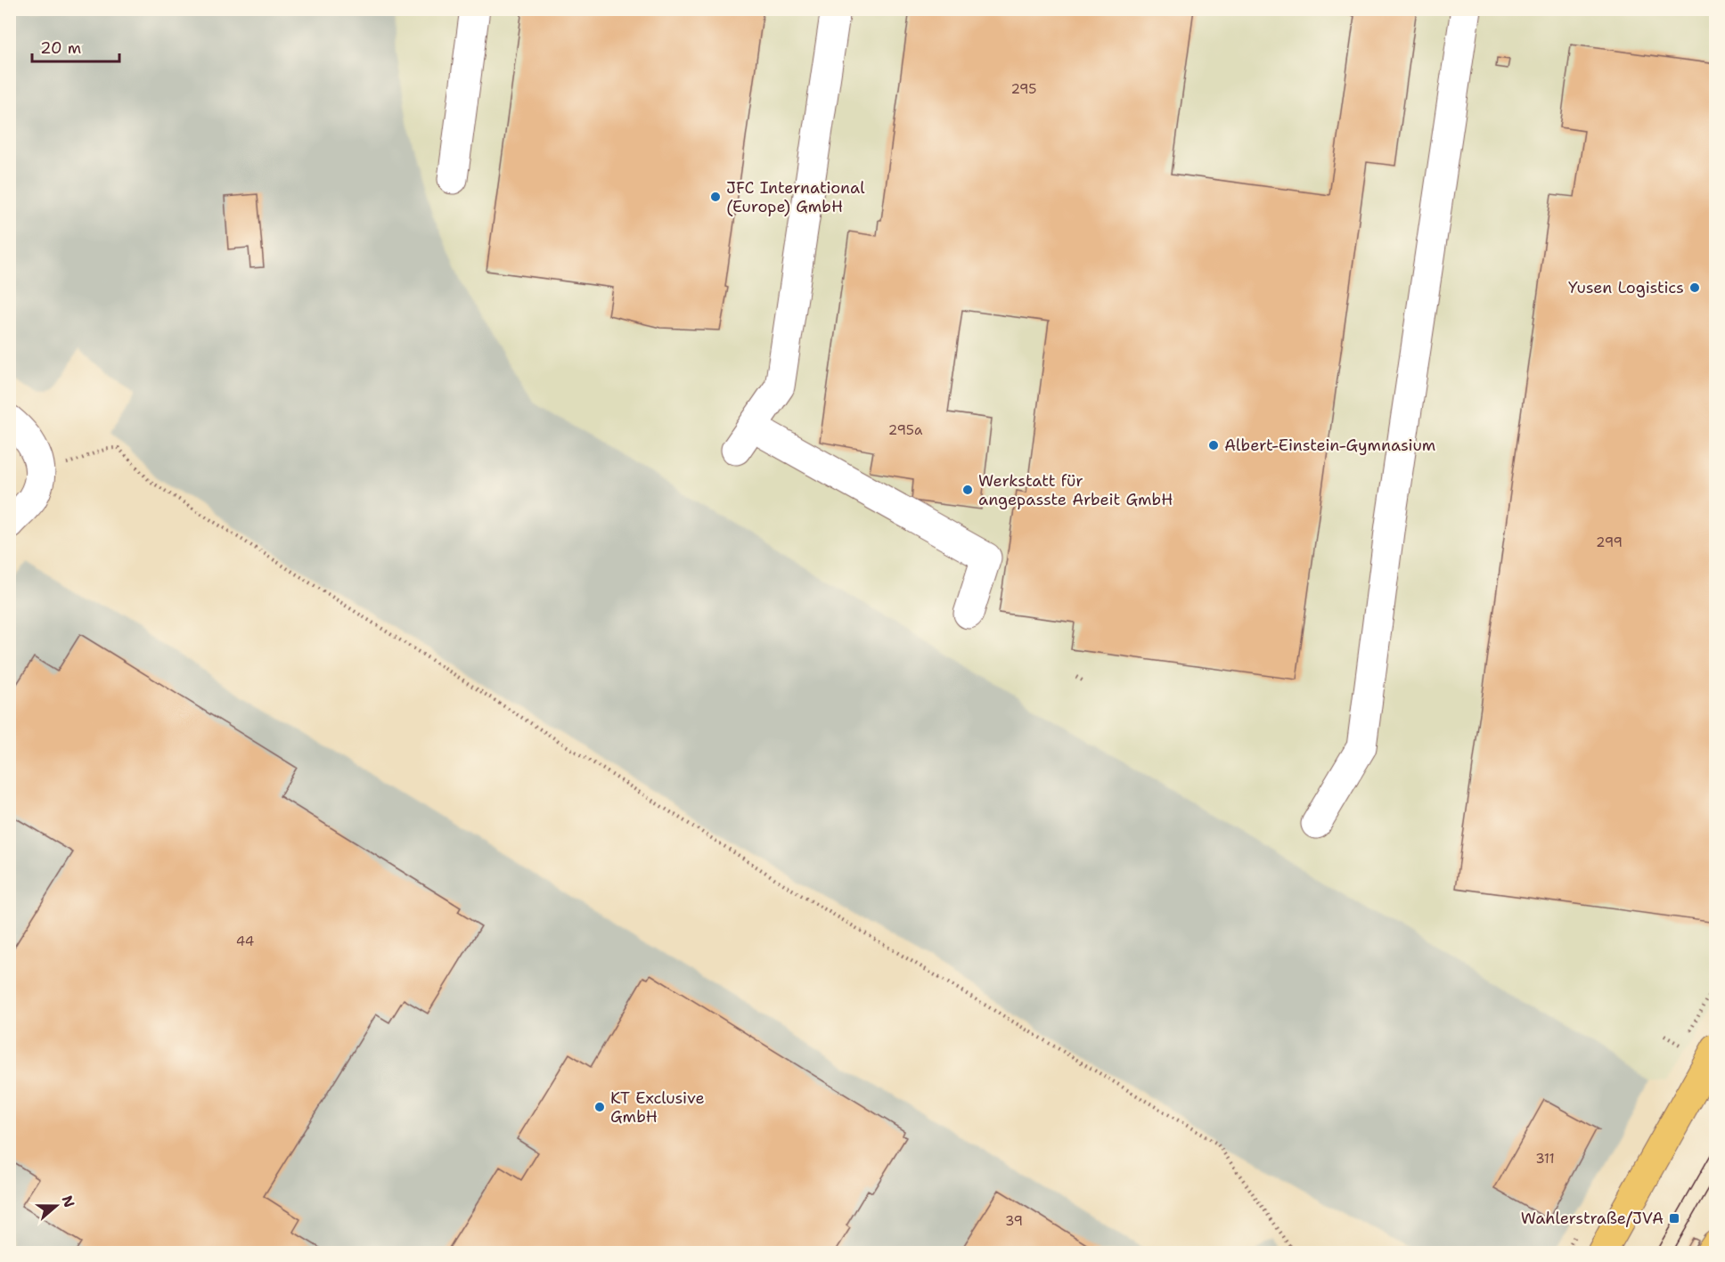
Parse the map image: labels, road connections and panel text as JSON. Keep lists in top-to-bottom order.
{
  "places": {
    "other": [
      "JFC International (Europe) GmbH",
      "Yusen Logistics",
      "Albert-Einstein-Gymnasium",
      "Werkstatt für angepasste Arbeit GmbH",
      "KT Exclusive GmbH"
    ],
    "transit": ["Wahlerstraße/JVA"]
  },
  "house_numbers": [
    "295",
    "295a",
    "299",
    "44",
    "311",
    "39"
  ],
  "scale_bar": "20 m",
  "north": "right"
}
